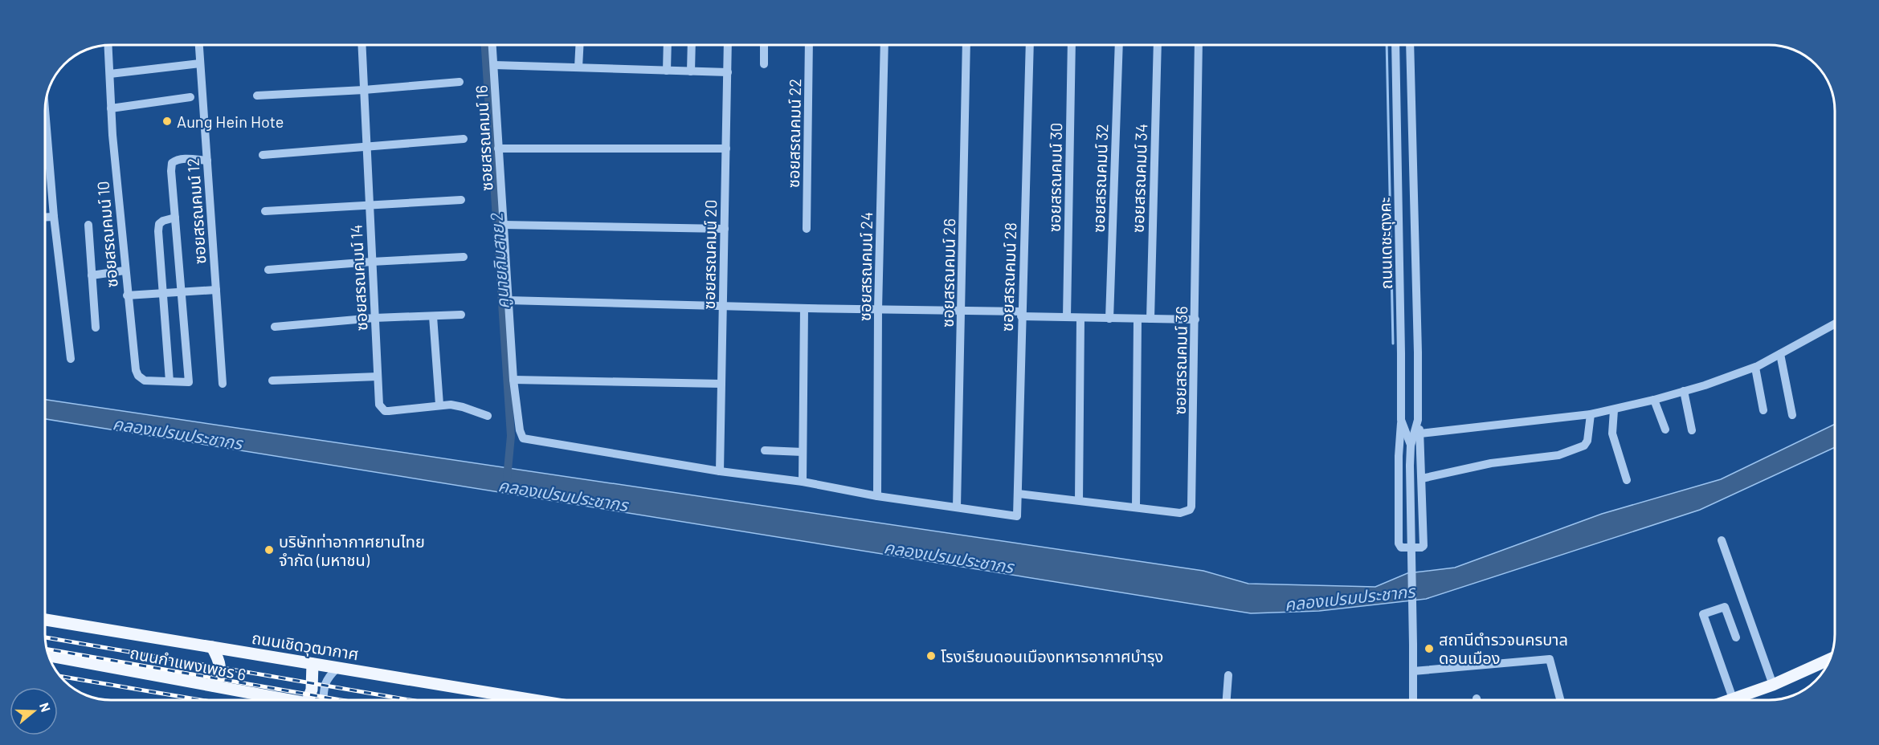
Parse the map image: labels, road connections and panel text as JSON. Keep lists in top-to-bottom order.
{
  "streets": {
    "main road": ["ถนนเชิดวุฒากาศ", "ถนนกำแพงเพชร 6"],
    "street": [
      "ซอยสรณคมน์ 22",
      "ซอยสรณคมน์ 16",
      "ซอยสรณคมน์ 30",
      "ซอยสรณคมน์ 32",
      "ซอยสรณคมน์ 34",
      "ซอยสรณคมน์ 12",
      "ซอยสรณคมน์ 10",
      "ถนนเดชะตุงคะ",
      "ซอยสรณคมน์ 20",
      "ซอยสรณคมน์ 24",
      "ซอยสรณคมน์ 26",
      "ซอยสรณคมน์ 28",
      "ซอยสรณคมน์ 14",
      "ซอยสรณคมน์ 36"
    ]
  },
  "crossings": [
    ["ซอยสรณคมน์ 16", "ซอยสรณคมน์ 20"],
    ["ซอยสรณคมน์ 26", "ซอยสรณคมน์ 28"],
    ["ซอยสรณคมน์ 28", "ซอยสรณคมน์ 36"]
  ],
  "water": ["คูนายกิมสาย 2", "คลองเปรมประชากร"],
  "places": [
    "Aung Hein Hote",
    "บริษัทท่าอากาศยานไทย จำกัด (มหาชน)",
    "สถานีตำรวจนครบาล ดอนเมือง",
    "โรงเรียนดอนเมืองทหารอากาศบำรุง"
  ],
  "north": "right"
}
